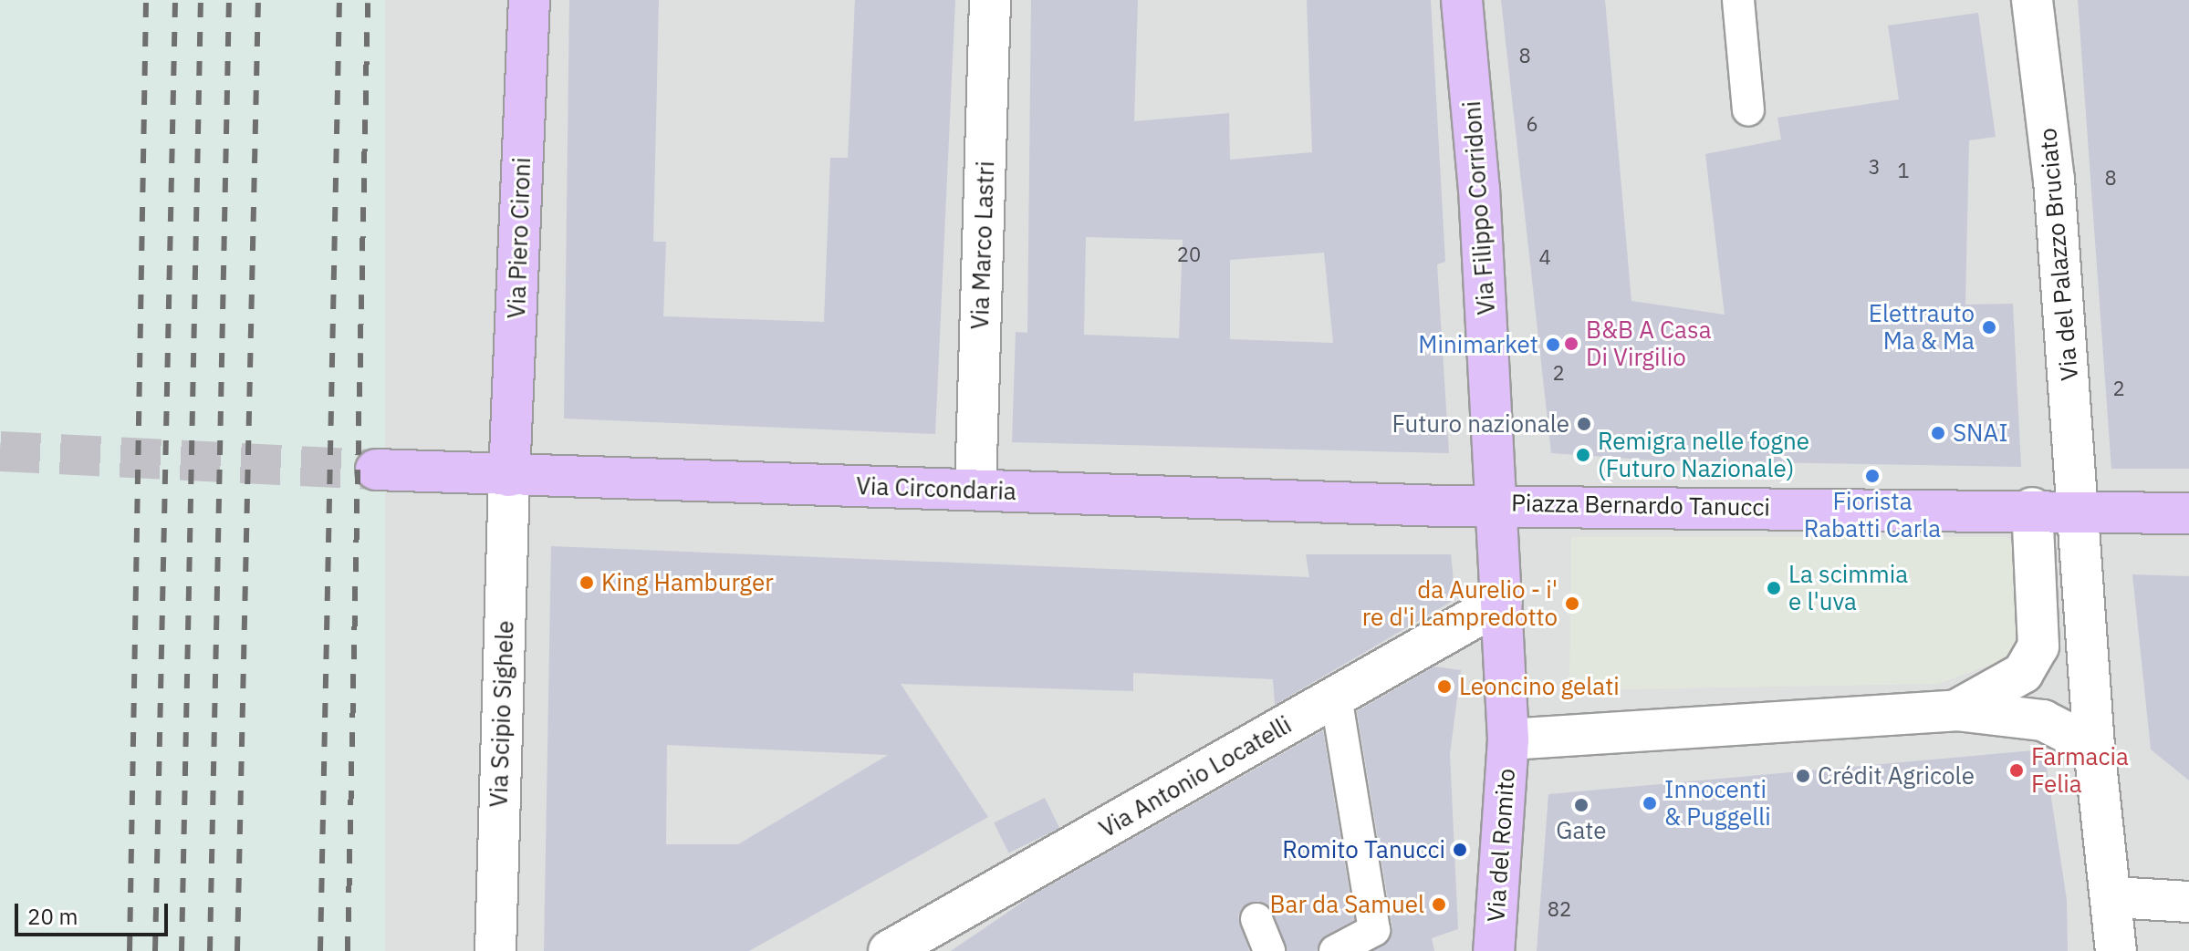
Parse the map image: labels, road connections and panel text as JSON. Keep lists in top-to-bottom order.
{
  "streets": {
    "street": [
      "Via Filippo Corridoni",
      "Via Piero Cironi",
      "Via Marco Lastri",
      "Via del Palazzo Bruciato",
      "Via Circondaria",
      "Piazza Bernardo Tanucci",
      "Via Scipio Sighele",
      "Via Antonio Locatelli",
      "Via del Romito"
    ]
  },
  "crossings": [
    ["Via Filippo Corridoni", "Via Circondaria"],
    ["Via Filippo Corridoni", "Piazza Bernardo Tanucci"],
    ["Via Piero Cironi", "Via Circondaria"],
    ["Via Piero Cironi", "Via Scipio Sighele"],
    ["Via Marco Lastri", "Via Circondaria"],
    ["Via del Palazzo Bruciato", "Piazza Bernardo Tanucci"],
    ["Via Circondaria", "Piazza Bernardo Tanucci"],
    ["Via Circondaria", "Via Scipio Sighele"],
    ["Piazza Bernardo Tanucci", "Via Antonio Locatelli"],
    ["Piazza Bernardo Tanucci", "Via del Romito"]
  ],
  "places": [
    "Elettrauto Ma & Ma",
    "B&B A Casa Di Virgilio",
    "Minimarket",
    "Futuro nazionale",
    "SNAI",
    "Remigra nelle fogne (Futuro Nazionale)",
    "Fiorista Rabatti Carla",
    "King Hamburger",
    "La scimmia e l'uva",
    "da Aurelio - i' re d'i Lampredotto",
    "Leoncino gelati",
    "Farmacia Felia",
    "Crédit Agricole",
    "Innocenti & Puggelli",
    "Gate",
    "Romito Tanucci",
    "Bar da Samuel"
  ],
  "house_numbers": [
    "8",
    "6",
    "3",
    "1",
    "8",
    "20",
    "4",
    "2",
    "2",
    "82"
  ],
  "scale_bar": "20 m"
}
